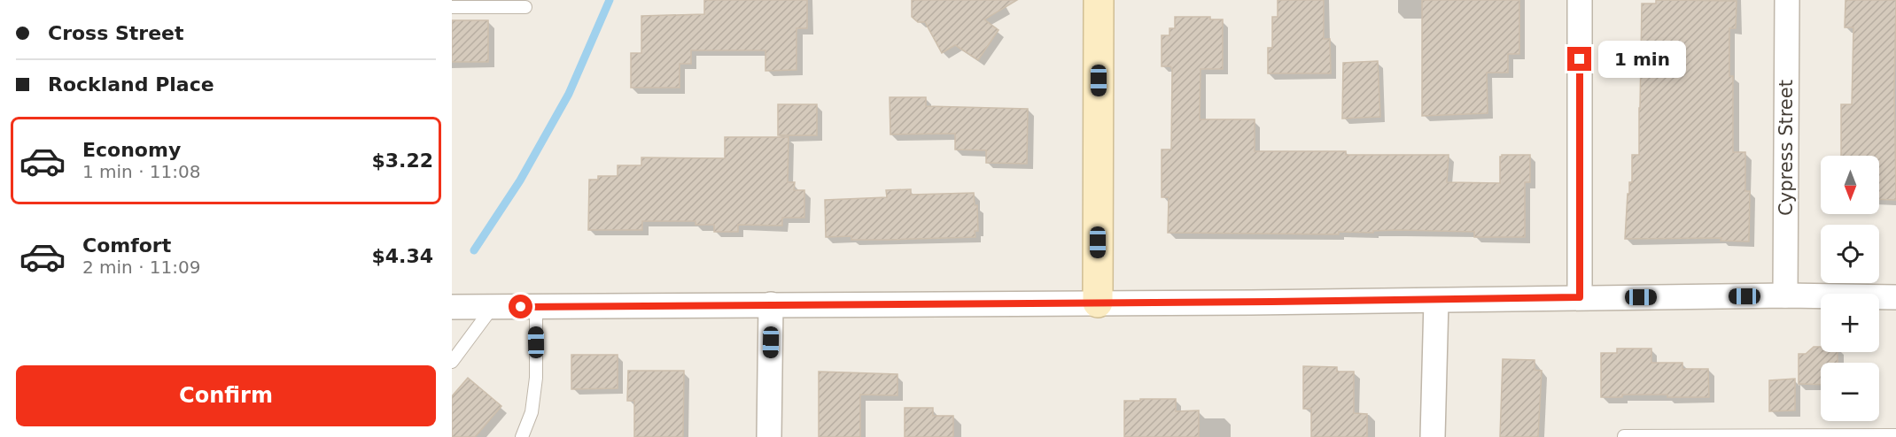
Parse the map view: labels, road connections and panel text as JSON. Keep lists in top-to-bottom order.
{
  "streets": {
    "street": ["Cypress Street"]
  },
  "north": "bottom",
  "page": {
    "banner": ["Cross Street", "Rockland Place"],
    "bubble": "1 min",
    "list": [
      {
        "name": "Economy",
        "note": "1 min · 11:08",
        "value": "$3.22"
      },
      {
        "name": "Comfort",
        "note": "2 min · 11:09",
        "value": "$4.34"
      }
    ],
    "map_buttons": ["+", "−"],
    "buttons": "Confirm"
  }
}
